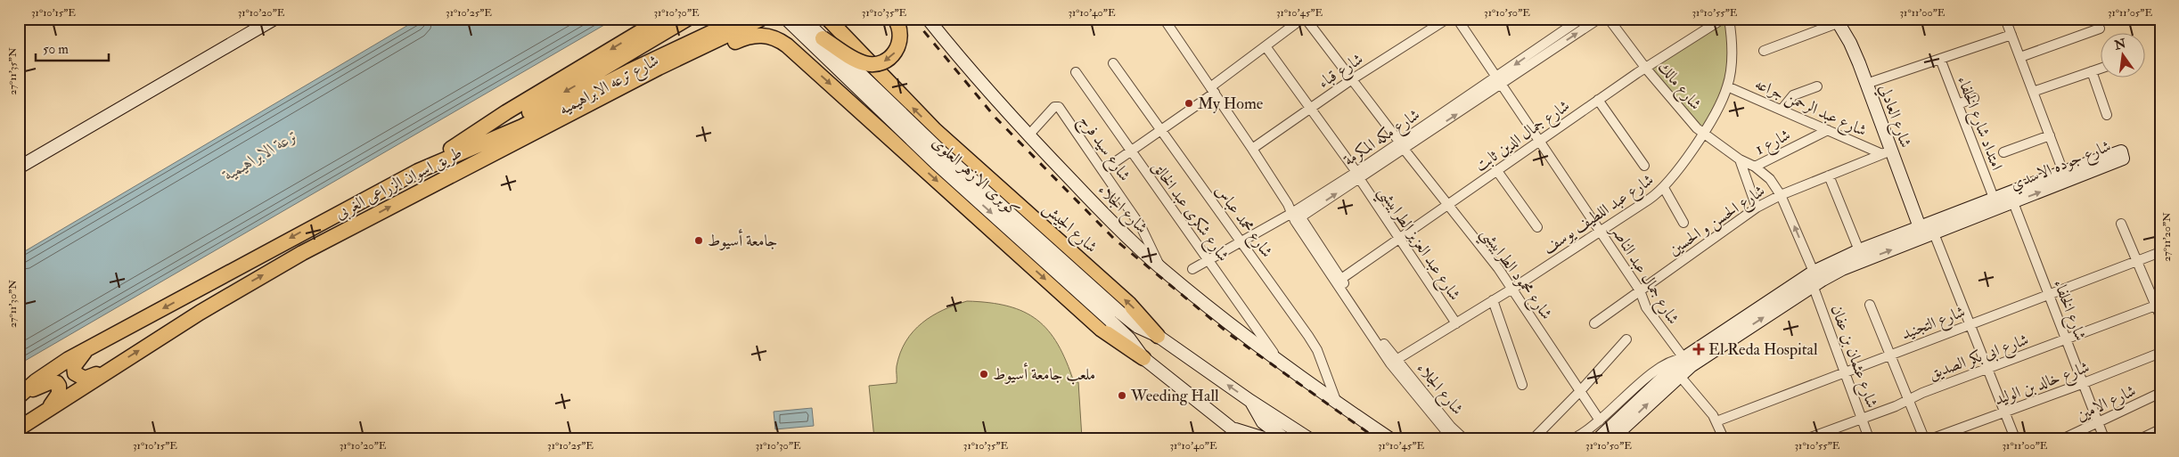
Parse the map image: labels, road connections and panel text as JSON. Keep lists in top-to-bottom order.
{
  "streets": {
    "main road": [
      "شارع ترعه الابراهيميه",
      "شارع العادلي",
      "شارع جوده الاسدي",
      "كوبرى الازهر العلوى",
      "طريق اسوان الزراعى الغربى",
      "شارع الجلاء",
      "شارع الجيش"
    ],
    "street": [
      "شارع قباء",
      "شارع مالك",
      "شارع عبد الرحمن جراعه",
      "امتداد شارع الخلفاء",
      "شارع جمال الدين ثابت",
      "شارع مكه المكرمة",
      "شارع 1",
      "شارع سيد فرج",
      "شارع شكرى عبد الخالق",
      "شارع عبد اللطيف يوسف",
      "شارع الحسن و الحسين",
      "شارع محمد عباس",
      "شارع عبد العزيز الطرابيشي",
      "شارع محمود الطرابيشي",
      "شارع جمال عبد الناصر",
      "شارع الخلفاء",
      "شارع التجنيد",
      "شارع عثمان بن عفان",
      "شارع ابى بكر الصديق",
      "شارع خالد بن الوليد",
      "شارع الامين"
    ]
  },
  "crossings": [
    ["شارع قباء", "شارع الجلاء"],
    ["شارع قباء", "شارع عبد العزيز الطرابيشي"],
    ["شارع قباء", "شارع محمود الطرابيشي"],
    ["شارع ترعه الابراهيميه", "طريق اسوان الزراعى الغربى"],
    ["شارع مالك", "شارع جمال الدين ثابت"],
    ["شارع مالك", "شارع 1"],
    ["شارع مالك", "شارع جوده الاسدي"],
    ["شارع مالك", "شارع عبد اللطيف يوسف"],
    ["شارع مالك", "شارع الحسن و الحسين"],
    ["شارع عبد الرحمن جراعه", "شارع العادلي"],
    ["شارع عبد الرحمن جراعه", "شارع 1"],
    ["شارع عبد الرحمن جراعه", "شارع عبد اللطيف يوسف"],
    ["شارع عبد الرحمن جراعه", "شارع الحسن و الحسين"],
    ["شارع العادلي", "شارع جوده الاسدي"],
    ["شارع العادلي", "شارع الحسن و الحسين"],
    ["امتداد شارع الخلفاء", "شارع جوده الاسدي"],
    ["شارع جمال الدين ثابت", "شارع الجلاء"],
    ["شارع جمال الدين ثابت", "شارع عبد العزيز الطرابيشي"],
    ["شارع جمال الدين ثابت", "شارع محمود الطرابيشي"],
    ["شارع جمال الدين ثابت", "شارع جمال عبد الناصر"],
    ["شارع مكه المكرمة", "شارع الجلاء"],
    ["شارع مكه المكرمة", "شارع شكرى عبد الخالق"],
    ["شارع مكه المكرمة", "شارع محمد عباس"],
    ["شارع مكه المكرمة", "شارع عبد العزيز الطرابيشي"],
    ["شارع مكه المكرمة", "شارع محمود الطرابيشي"],
    ["شارع مكه المكرمة", "شارع جمال عبد الناصر"],
    ["شارع سيد فرج", "شارع الجلاء"],
    ["شارع جوده الاسدي", "شارع محمود الطرابيشي"],
    ["شارع جوده الاسدي", "شارع جمال عبد الناصر"],
    ["شارع جوده الاسدي", "شارع الخلفاء"],
    ["شارع جوده الاسدي", "شارع عثمان بن عفان"],
    ["كوبرى الازهر العلوى", "شارع الجيش"],
    ["شارع الجلاء", "شارع شكرى عبد الخالق"],
    ["شارع الجلاء", "شارع عبد اللطيف يوسف"],
    ["شارع الجلاء", "شارع محمد عباس"],
    ["شارع عبد اللطيف يوسف", "شارع عبد العزيز الطرابيشي"],
    ["شارع عبد اللطيف يوسف", "شارع محمود الطرابيشي"],
    ["شارع عبد اللطيف يوسف", "شارع جمال عبد الناصر"],
    ["شارع الحسن و الحسين", "شارع جمال عبد الناصر"],
    ["شارع الخلفاء", "شارع التجنيد"],
    ["شارع الخلفاء", "شارع ابى بكر الصديق"],
    ["شارع الخلفاء", "شارع خالد بن الوليد"],
    ["شارع الخلفاء", "شارع الامين"],
    ["شارع التجنيد", "شارع عثمان بن عفان"],
    ["شارع عثمان بن عفان", "شارع ابى بكر الصديق"]
  ],
  "water": ["ترعة الابراهيمية"],
  "places": {
    "other": [
      "My Home",
      "جامعة أسيوط",
      "ملعب جامعة أسيوط",
      "Weeding Hall"
    ],
    "health": ["El Reda Hospital"]
  },
  "scale_bar": "50 m",
  "north": "top",
  "coordinates": [
    "31°10'15\"E",
    "31°10'20\"E",
    "31°10'25\"E",
    "31°10'30\"E",
    "31°10'35\"E",
    "31°10'40\"E",
    "31°10'45\"E",
    "31°10'50\"E",
    "31°10'55\"E",
    "31°11'00\"E",
    "31°11'05\"E",
    "27°11'35\"N",
    "27°11'20\"N",
    "27°11'30\"N"
  ]
}
